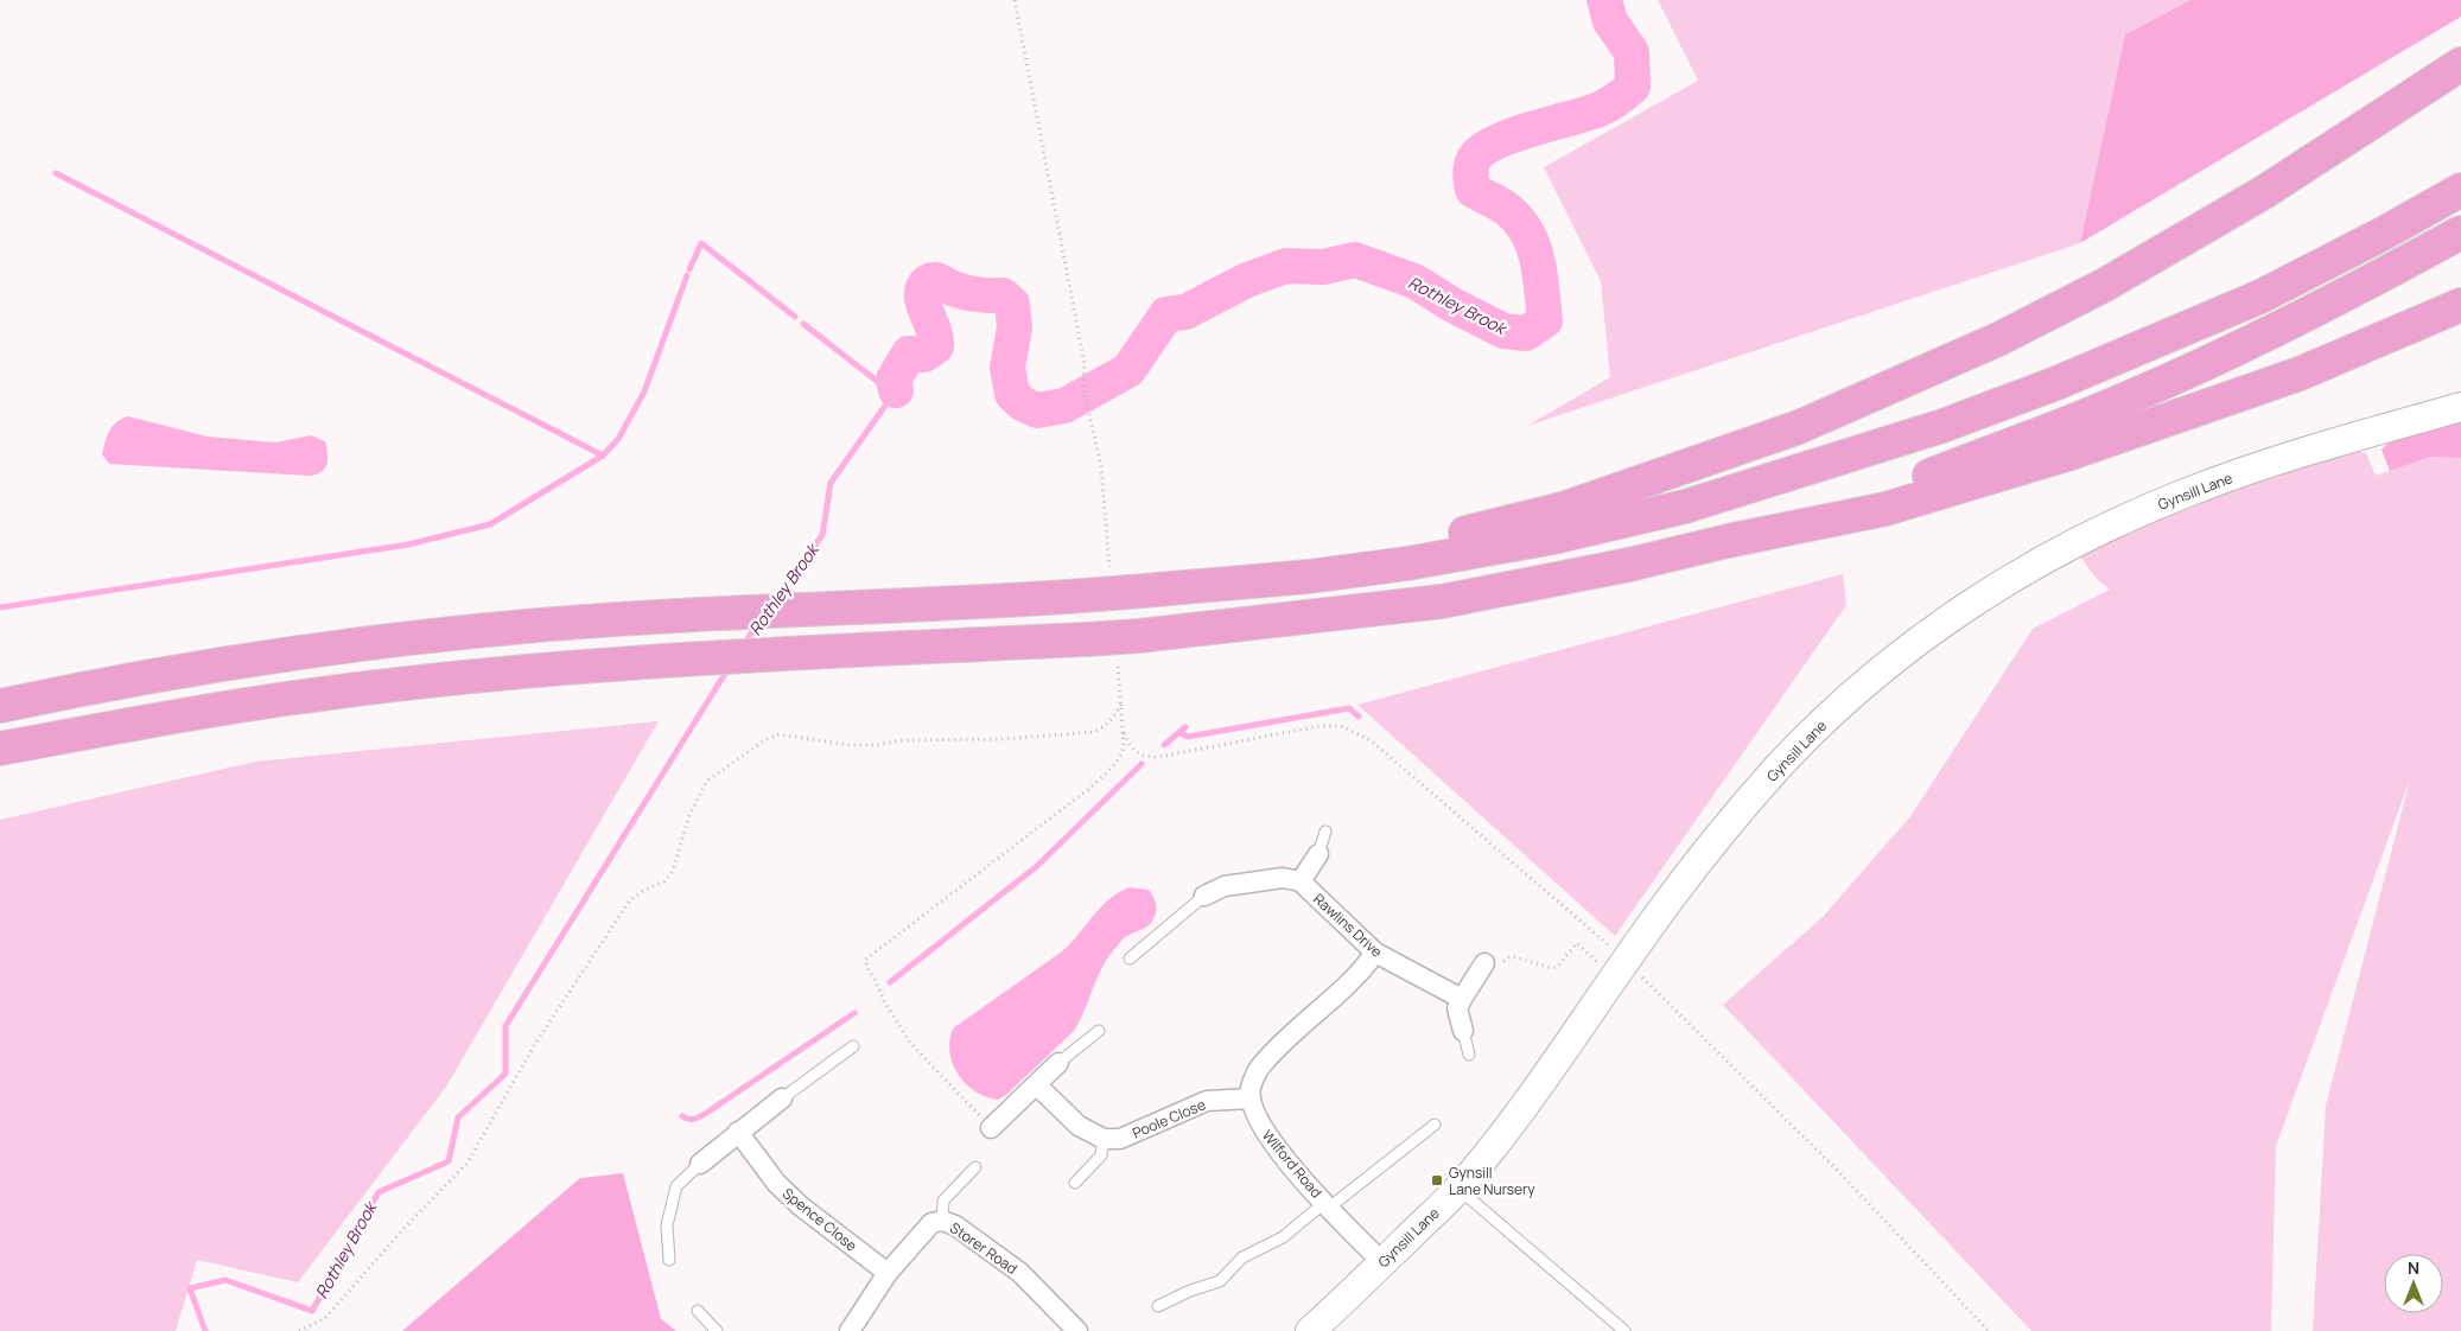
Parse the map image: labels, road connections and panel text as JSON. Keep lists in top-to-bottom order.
{
  "streets": {
    "street": [
      "Gynsill Lane",
      "Rawlins Drive",
      "Poole Close",
      "Wilford Road",
      "Spence Close",
      "Storer Road"
    ]
  },
  "crossings": [
    ["Gynsill Lane", "Wilford Road"],
    ["Poole Close", "Wilford Road"],
    ["Spence Close", "Storer Road"]
  ],
  "water": ["Rothley Brook"],
  "places": {
    "transit": ["Gynsill Lane Nursery"]
  },
  "north": "top"
}
